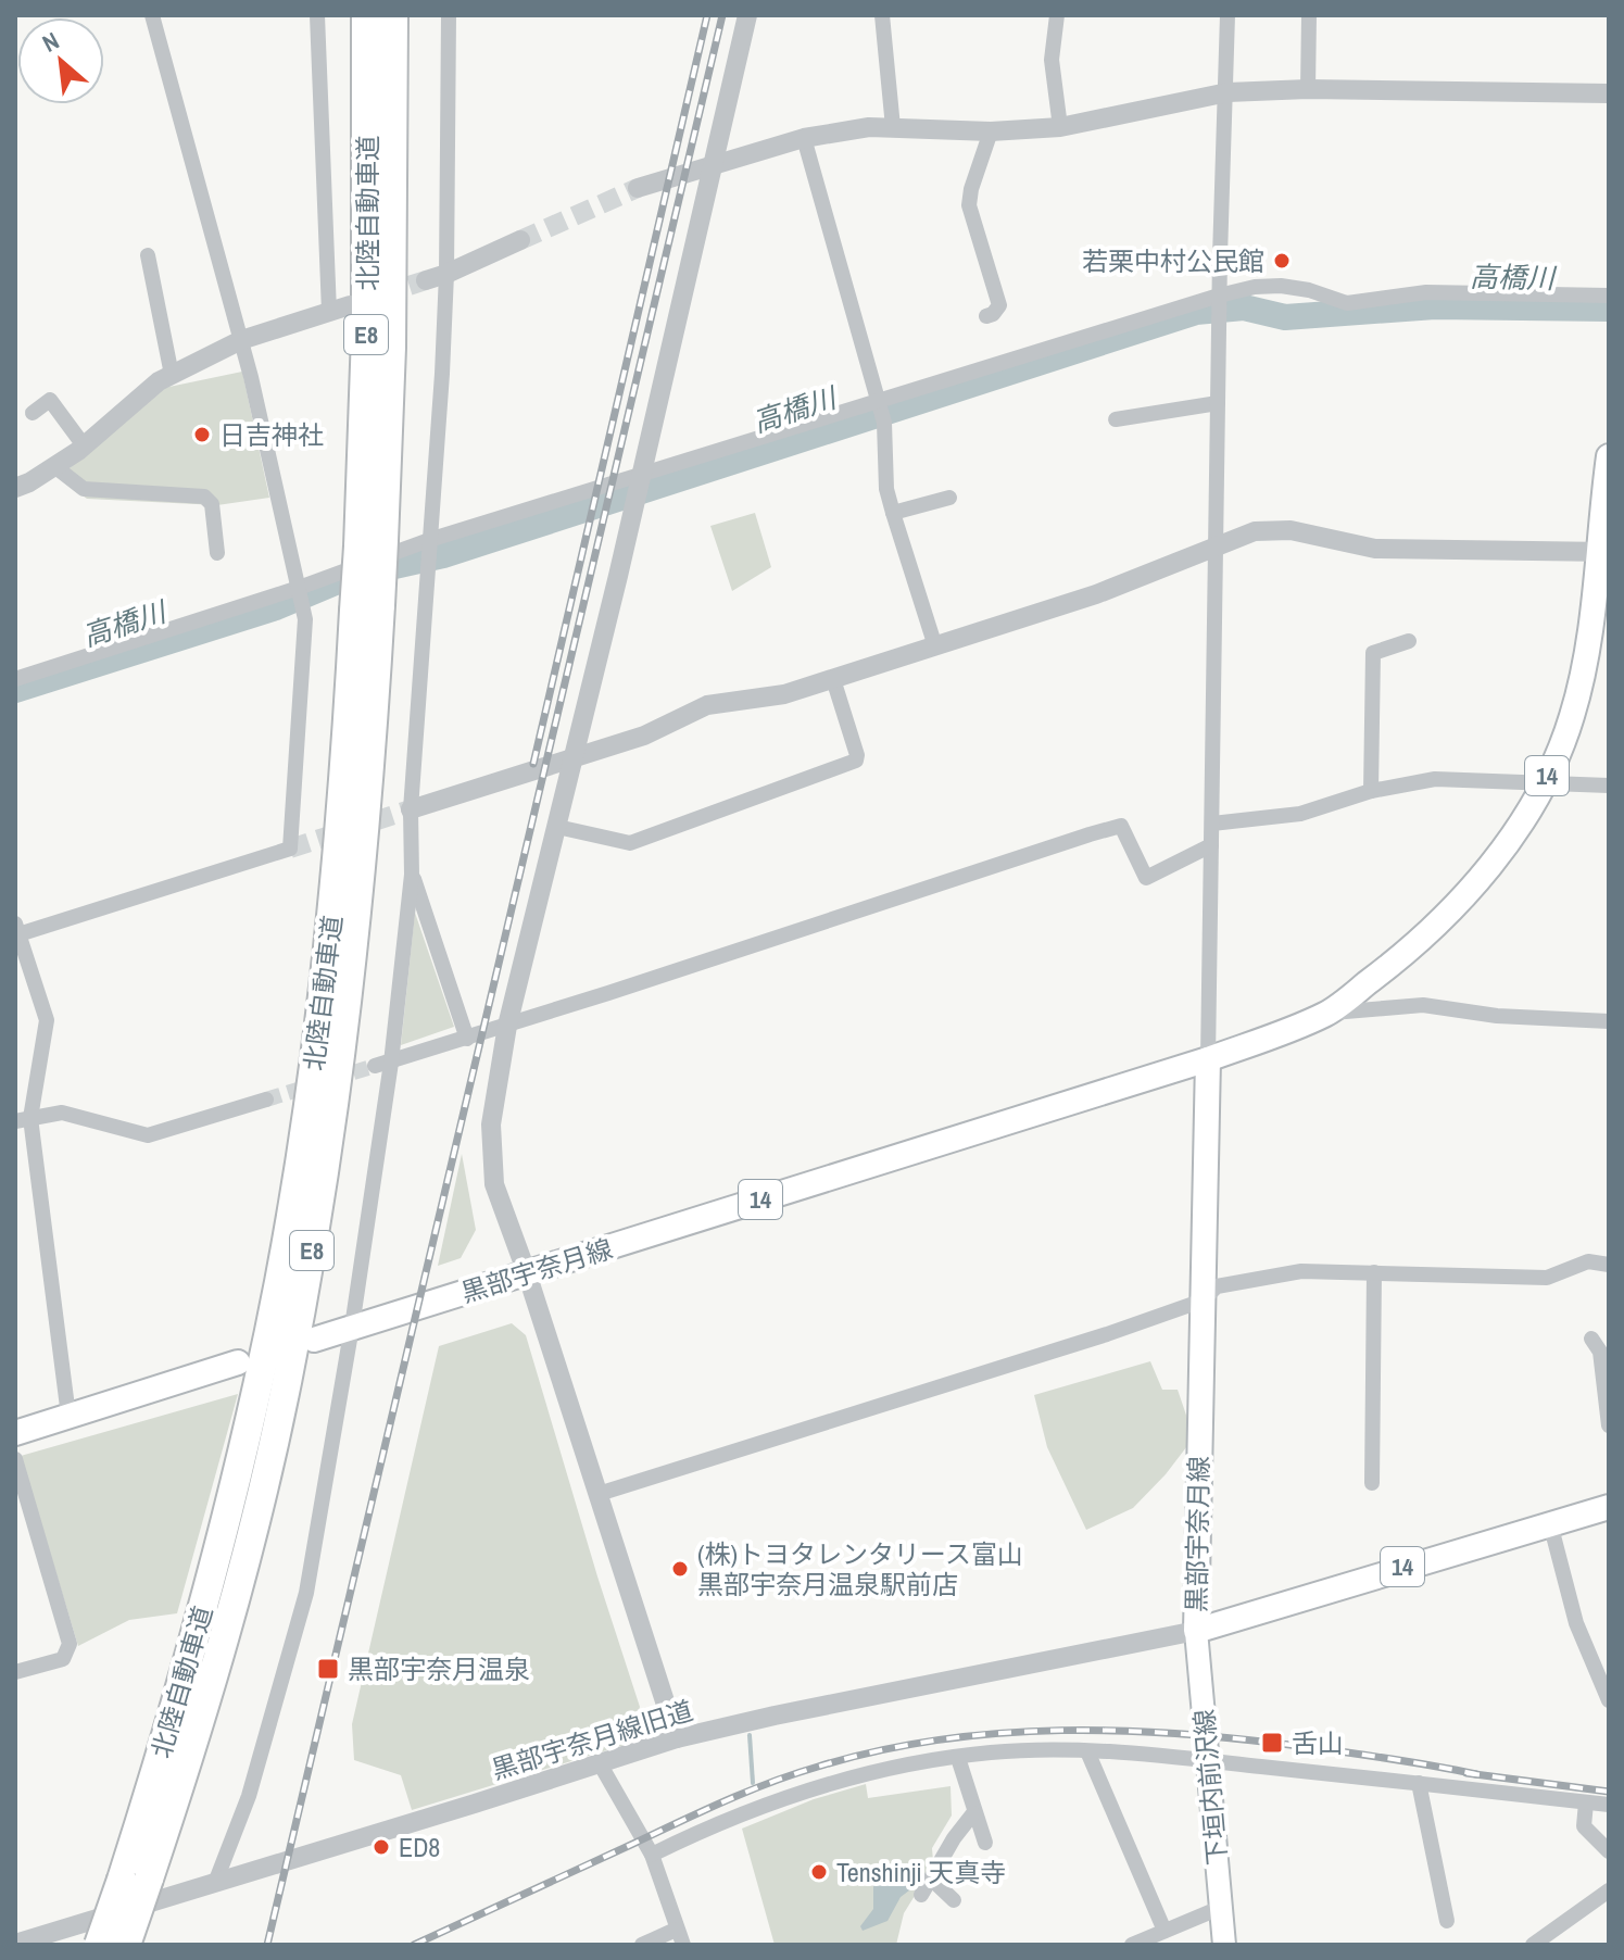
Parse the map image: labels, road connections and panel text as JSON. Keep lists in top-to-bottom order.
{
  "streets": {
    "highway": ["北陸自動車道", "E8"],
    "main road": ["14", "黒部宇奈月線", "下垣内前沢線"],
    "street": ["黒部宇奈月線旧道"]
  },
  "crossings": [
    ["黒部宇奈月線", "黒部宇奈月線旧道"],
    ["黒部宇奈月線", "下垣内前沢線"],
    ["黒部宇奈月線旧道", "下垣内前沢線"]
  ],
  "water": ["高橋川"],
  "places": {
    "other": [
      "若栗中村公民館",
      "日吉神社",
      "(株)トヨタレンタリース富山 黒部宇奈月温泉駅前店",
      "ED8",
      "Tenshinji 天真寺"
    ],
    "transit": ["黒部宇奈月温泉", "舌山"]
  },
  "north": "top left"
}
